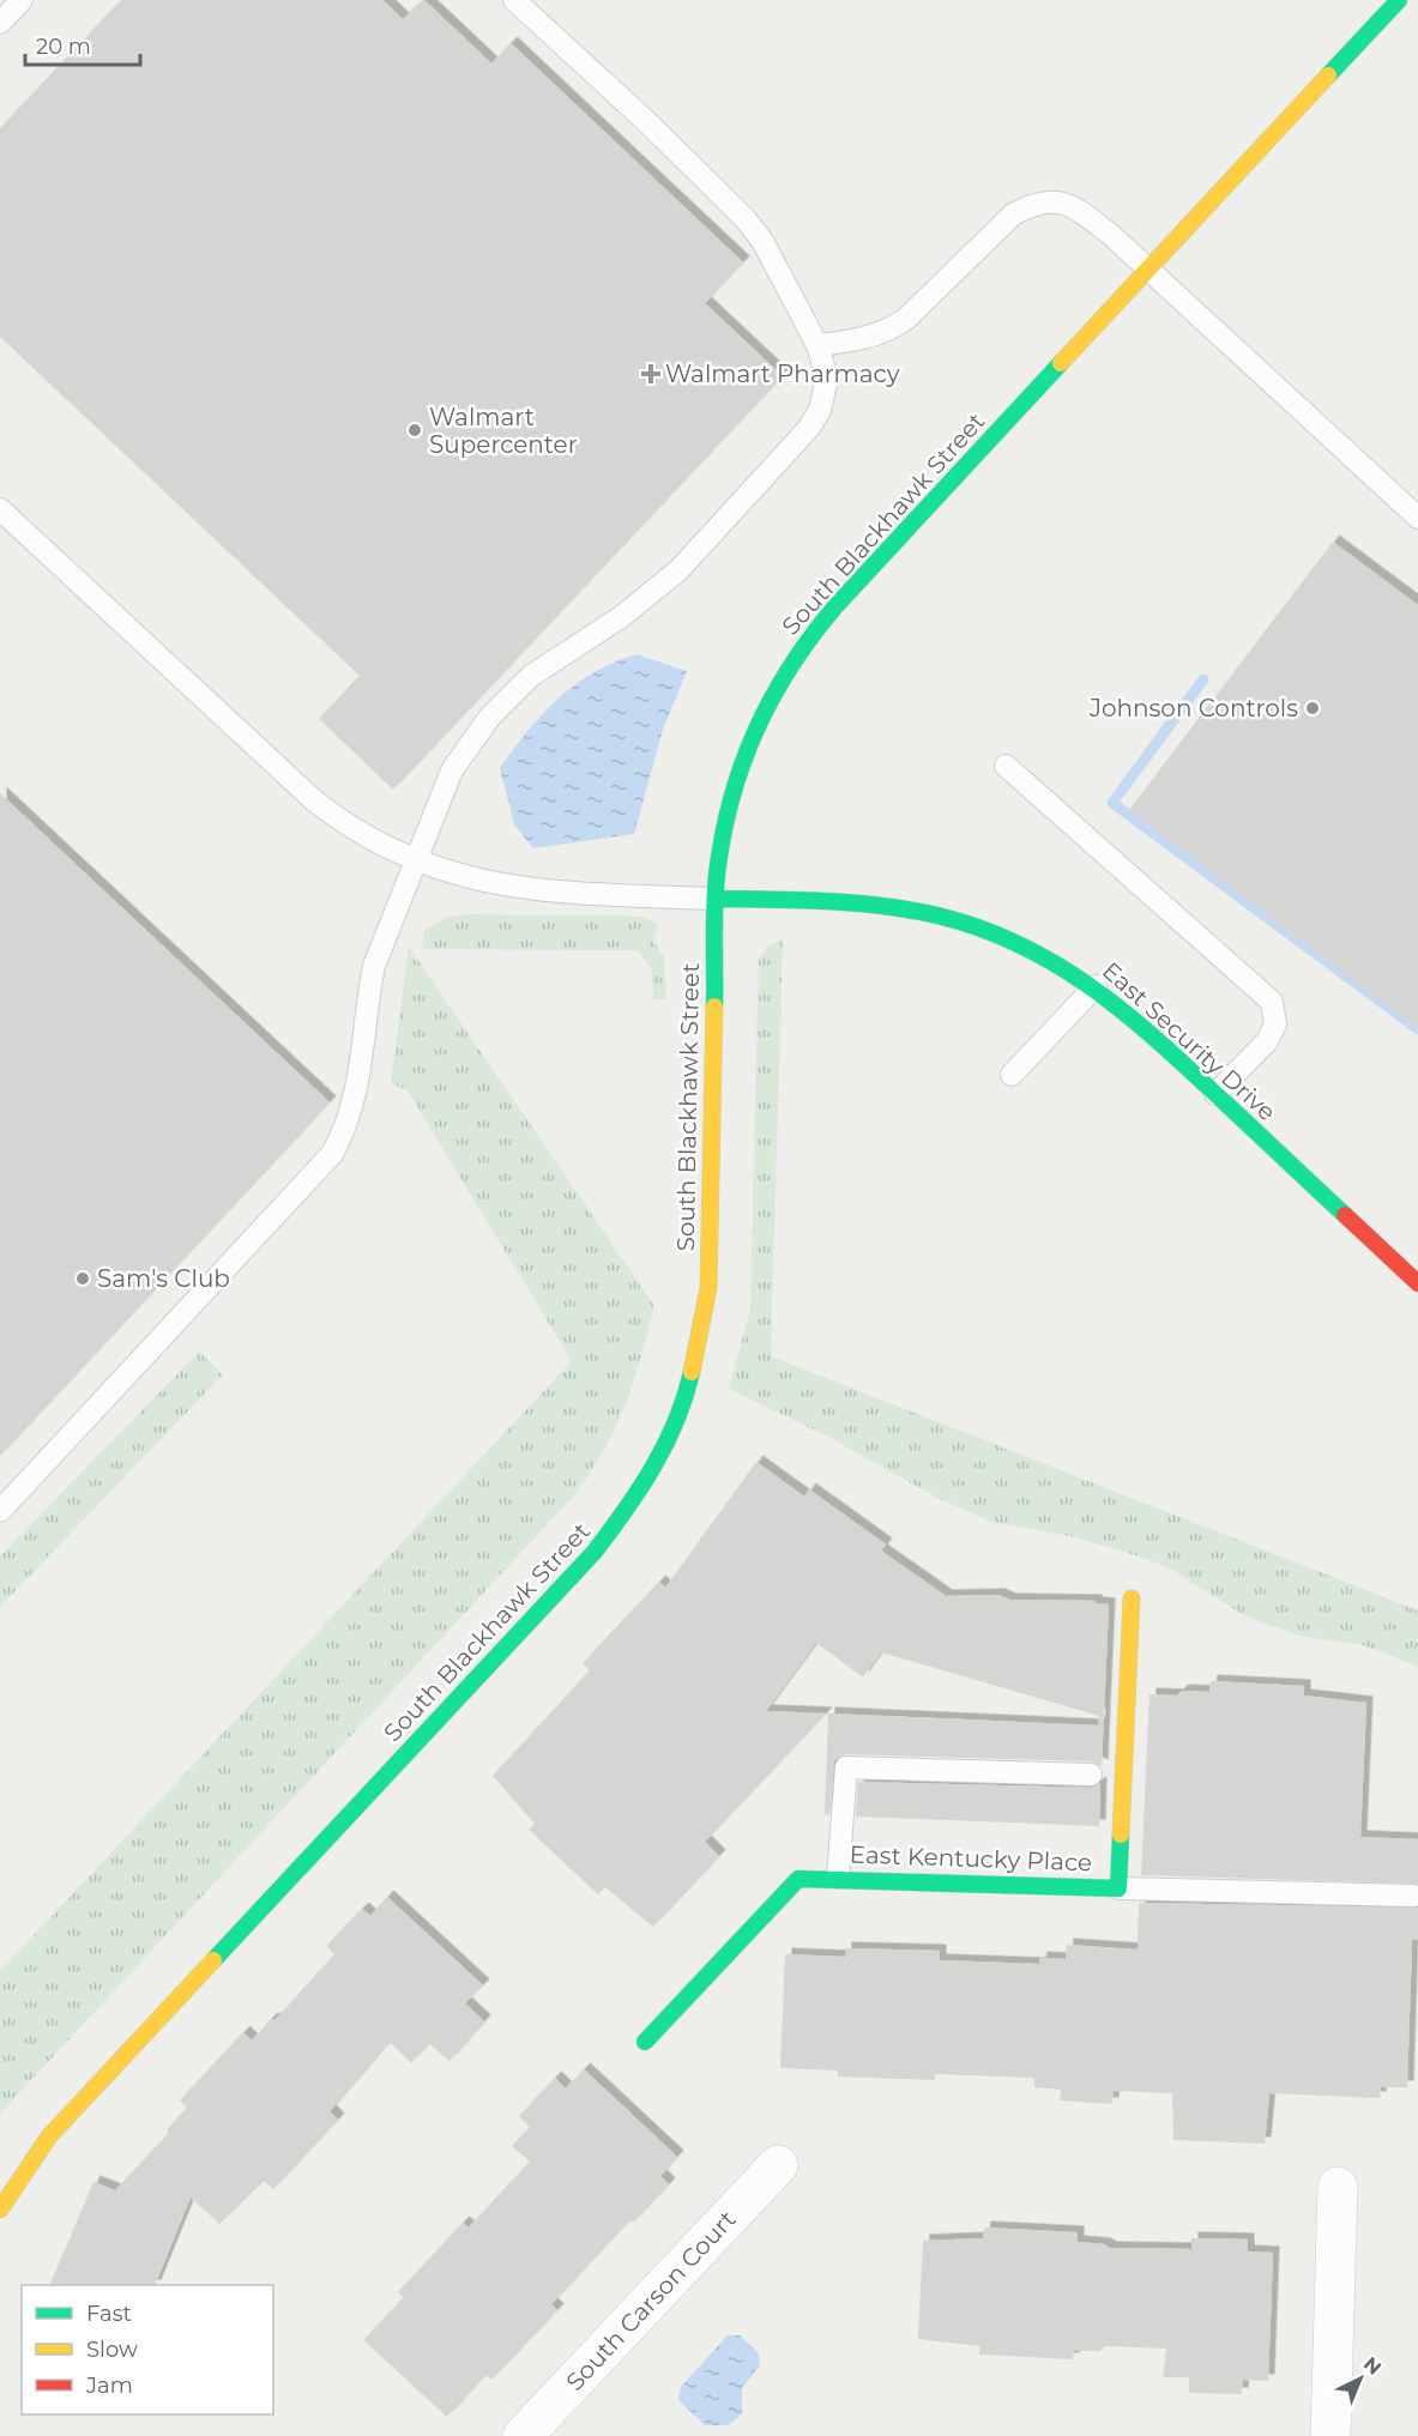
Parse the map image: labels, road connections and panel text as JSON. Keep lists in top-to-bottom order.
{
  "streets": {
    "street": [
      "South Blackhawk Street",
      "East Security Drive",
      "East Kentucky Place",
      "South Carson Court"
    ]
  },
  "crossings": [
    ["South Blackhawk Street", "East Security Drive"]
  ],
  "places": {
    "health": ["Walmart Pharmacy"],
    "other": ["Walmart Supercenter", "Johnson Controls", "Sam's Club"]
  },
  "legend": ["Fast", "Slow", "Jam"],
  "scale_bar": "20 m",
  "north": "top right"
}
